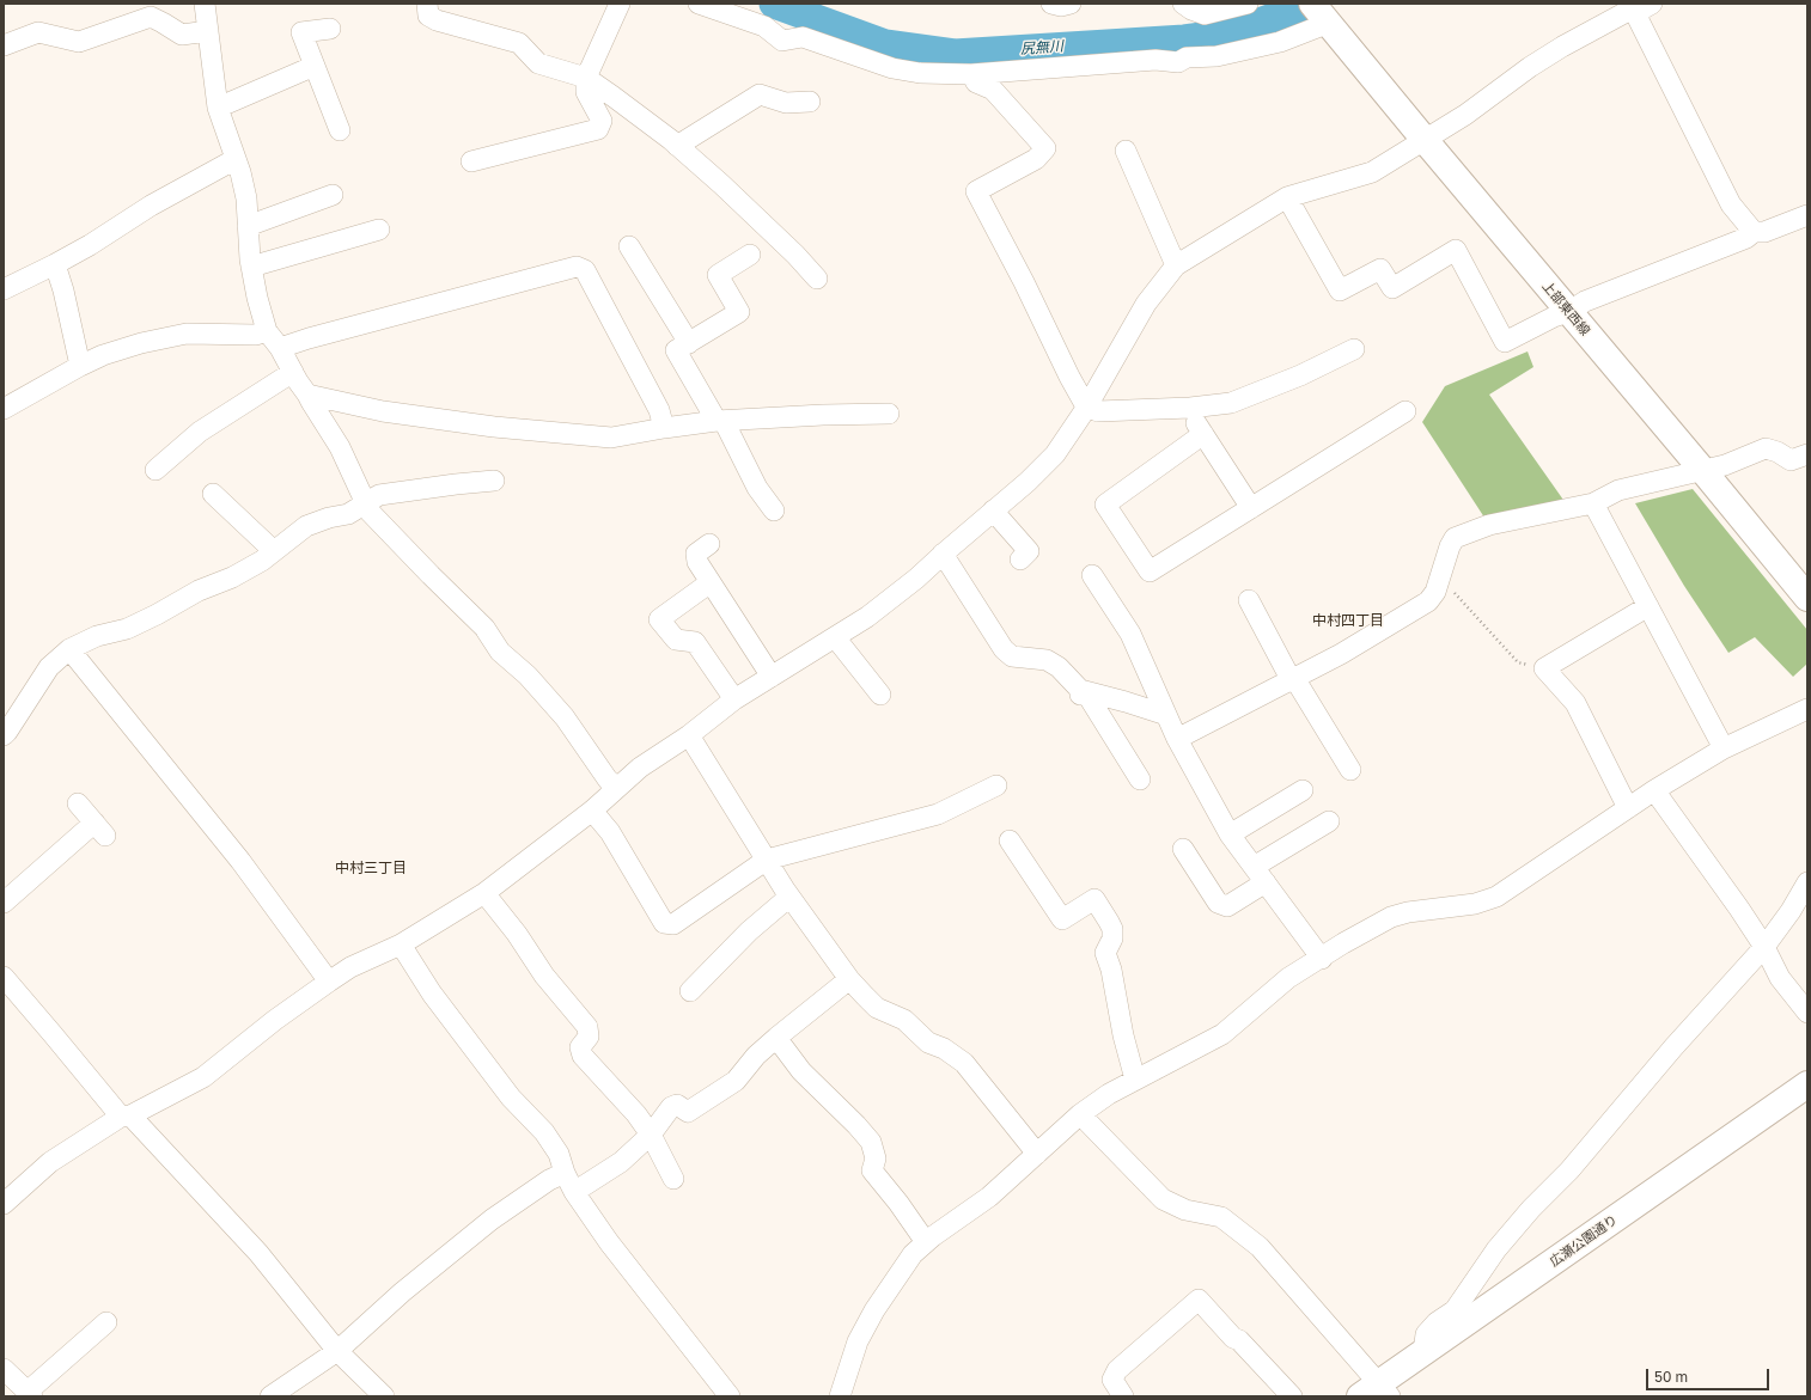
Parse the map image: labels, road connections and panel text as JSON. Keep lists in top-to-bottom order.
{
  "streets": {
    "street": ["上部東西線", "広瀬公園通り"]
  },
  "districts": ["中村四丁目", "中村三丁目"],
  "water": ["尻無川"],
  "scale_bar": "50 m"
}
